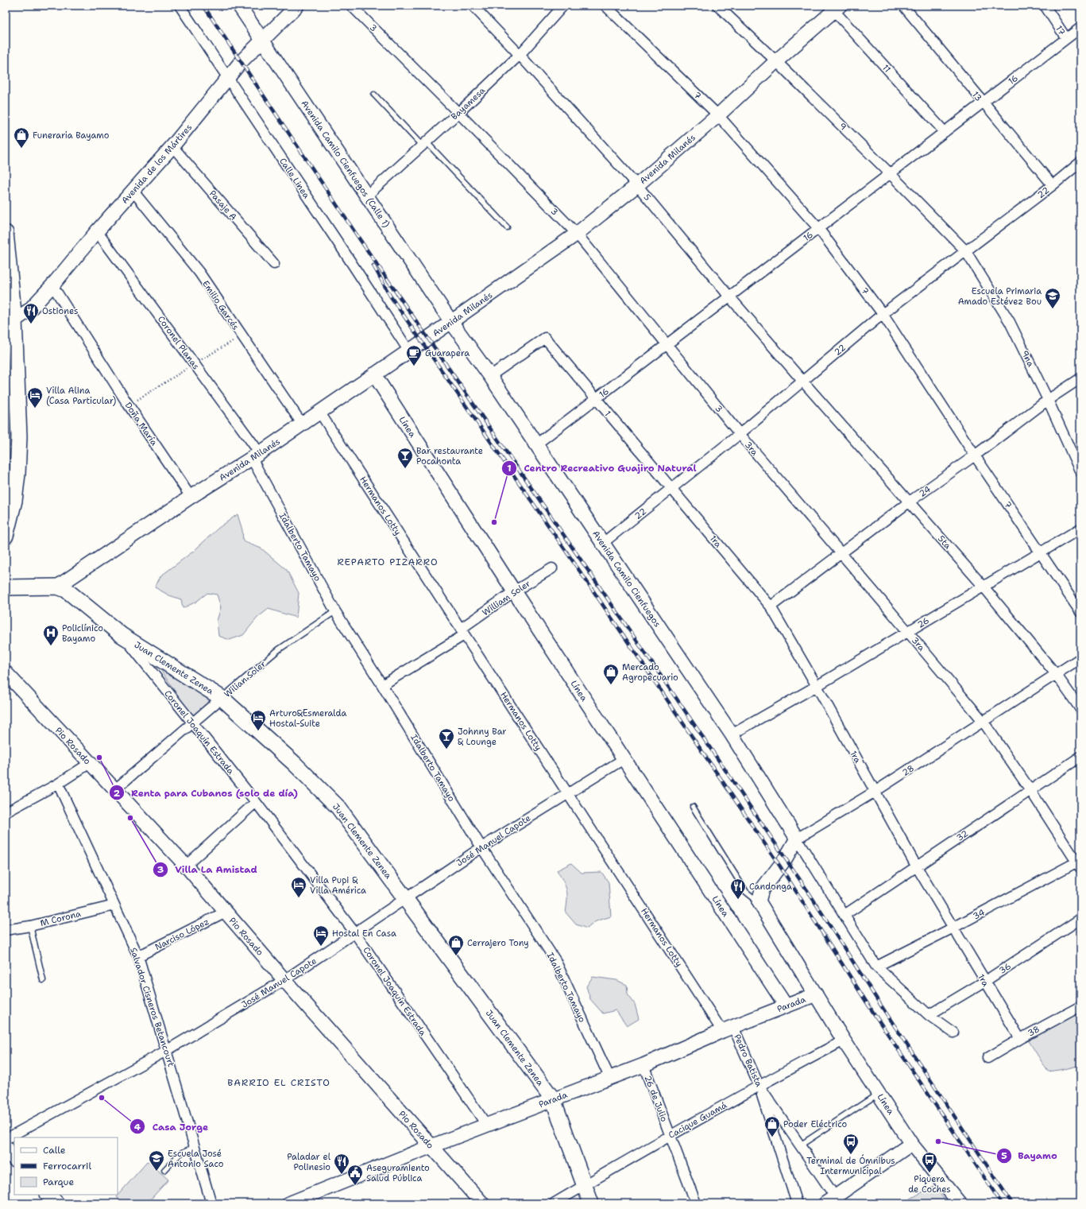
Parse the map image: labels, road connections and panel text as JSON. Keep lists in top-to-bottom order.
{
  "streets": {
    "main road": ["Juan Clemente Zenea"],
    "street": [
      "3",
      "17",
      "11",
      "16",
      "7",
      "13",
      "Bayamesa",
      "9",
      "Avenida Milanés",
      "Avenida de los Mártires",
      "Avenida Camilo Cienfuegos (Calle 1)",
      "Calle Linea",
      "22",
      "5",
      "Pasaje A",
      "Emilio Garcés",
      "Coronel Planas",
      "9na",
      "1",
      "Doña María",
      "Línea",
      "3ra",
      "24",
      "Hermanos Lotty",
      "1ra",
      "5ta",
      "Idalberto Tamayo",
      "Avenida Camilo Cienfuegos",
      "William Soler",
      "26",
      "Wilian Soler",
      "Coronel Joaquín Estrada",
      "Pio Rosado",
      "28",
      "32",
      "José Manuel Capote",
      "34",
      "M Corona",
      "Narciso López",
      "36",
      "Parada",
      "Salvador Cisneros Betancourt",
      "38",
      "Pedro Batista",
      "26 de Julio",
      "Cacique Guamá"
    ]
  },
  "crossings": [
    ["3", "16"],
    ["3", "Bayamesa"],
    ["3", "Avenida Milanés"],
    ["3", "22"],
    ["3", "3ra"],
    ["17", "16"],
    ["11", "16"],
    ["11", "Avenida Milanés"],
    ["16", "7"],
    ["16", "13"],
    ["16", "9"],
    ["16", "5"],
    ["16", "1"],
    ["16", "Avenida Camilo Cienfuegos"],
    ["7", "Avenida Milanés"],
    ["7", "22"],
    ["7", "24"],
    ["7", "26"],
    ["13", "22"],
    ["Bayamesa", "Avenida Camilo Cienfuegos (Calle 1)"],
    ["Bayamesa", "5"],
    ["9", "Avenida Milanés"],
    ["9", "22"],
    ["9", "9na"],
    ["Avenida Milanés", "Avenida Camilo Cienfuegos (Calle 1)"],
    ["Avenida Milanés", "Calle Linea"],
    ["Avenida Milanés", "5"],
    ["Avenida Milanés", "Emilio Garcés"],
    ["Avenida Milanés", "Coronel Planas"],
    ["Avenida Milanés", "Doña María"],
    ["Avenida Milanés", "Línea"],
    ["Avenida Milanés", "Hermanos Lotty"],
    ["Avenida Milanés", "Idalberto Tamayo"],
    ["Avenida Milanés", "Avenida Camilo Cienfuegos"],
    ["Avenida Milanés", "Juan Clemente Zenea"],
    ["Avenida de los Mártires", "Avenida Camilo Cienfuegos (Calle 1)"],
    ["Avenida de los Mártires", "Calle Linea"],
    ["Avenida de los Mártires", "Pasaje A"],
    ["Avenida de los Mártires", "Emilio Garcés"],
    ["Avenida de los Mártires", "Coronel Planas"],
    ["Avenida de los Mártires", "Doña María"],
    ["Avenida Camilo Cienfuegos (Calle 1)", "Avenida Camilo Cienfuegos"],
    ["22", "5"],
    ["22", "9na"],
    ["22", "1"],
    ["22", "3ra"],
    ["22", "1ra"],
    ["22", "5ta"],
    ["22", "Avenida Camilo Cienfuegos"],
    ["5", "5ta"],
    ["Coronel Planas", "Idalberto Tamayo"],
    ["9na", "24"],
    ["1", "1ra"],
    ["1", "Avenida Camilo Cienfuegos"],
    ["Línea", "William Soler"],
    ["Línea", "28"],
    ["Línea", "José Manuel Capote"],
    ["Línea", "Parada"],
    ["Línea", "Cacique Guamá"],
    ["3ra", "24"],
    ["3ra", "26"],
    ["3ra", "28"],
    ["3ra", "32"],
    ["3ra", "34"],
    ["24", "1ra"],
    ["24", "5ta"],
    ["Hermanos Lotty", "William Soler"],
    ["Hermanos Lotty", "José Manuel Capote"],
    ["Hermanos Lotty", "Parada"],
    ["Hermanos Lotty", "Pedro Batista"],
    ["1ra", "26"],
    ["1ra", "28"],
    ["1ra", "32"],
    ["1ra", "34"],
    ["1ra", "36"],
    ["1ra", "38"],
    ["5ta", "26"],
    ["5ta", "28"],
    ["Idalberto Tamayo", "William Soler"],
    ["Idalberto Tamayo", "Wilian Soler"],
    ["Idalberto Tamayo", "José Manuel Capote"],
    ["Idalberto Tamayo", "Parada"],
    ["Avenida Camilo Cienfuegos", "26"],
    ["Avenida Camilo Cienfuegos", "28"],
    ["Juan Clemente Zenea", "Wilian Soler"],
    ["Juan Clemente Zenea", "Coronel Joaquín Estrada"],
    ["Juan Clemente Zenea", "José Manuel Capote"],
    ["Juan Clemente Zenea", "Parada"],
    ["Juan Clemente Zenea", "Cacique Guamá"],
    ["Wilian Soler", "Coronel Joaquín Estrada"],
    ["Wilian Soler", "Pio Rosado"],
    ["Coronel Joaquín Estrada", "José Manuel Capote"],
    ["Coronel Joaquín Estrada", "Parada"],
    ["Pio Rosado", "José Manuel Capote"],
    ["Pio Rosado", "Narciso López"],
    ["Pio Rosado", "Parada"],
    ["José Manuel Capote", "Salvador Cisneros Betancourt"],
    ["M Corona", "Salvador Cisneros Betancourt"],
    ["Narciso López", "Salvador Cisneros Betancourt"],
    ["Parada", "Pedro Batista"],
    ["Parada", "26 de Julio"],
    ["Pedro Batista", "Cacique Guamá"],
    ["26 de Julio", "Cacique Guamá"]
  ],
  "districts": ["REPARTO PIZARRO", "BARRIO EL CRISTO"],
  "places": {
    "shop": [
      "Funeraria Bayamo",
      "Mercado Agropecuario",
      "Cerrajero Tony",
      "Poder Eléctrico"
    ],
    "school or university": ["Escuela Primaria Amado Estévez Bou", "Escuela José Antonio Saco"],
    "restaurant": ["Ostiones", "Candonga", "Paladar el Polinesio"],
    "cafe": ["Guarapera"],
    "hotel": [
      "Villa Alina (Casa Particular)",
      "Arturo&Esmeralda Hostal-Suite",
      "Villa Pupi & Villa América",
      "Hostal En Casa"
    ],
    "bar": ["Bar restaurante Pocahonta", "Johnny Bar & Lounge"],
    "other": [
      "Centro Recreativo Guajiro Natural",
      "Renta para Cubanos (solo de día)",
      "Villa La Amistad",
      "Casa Jorge",
      "Bayamo"
    ],
    "hospital": ["Policlínico Bayamo"],
    "bus stop": ["Terminal de Ómnibus Intermunicipal", "Piquera de Coches"],
    "public building": ["Aseguramiento Salud Pública"]
  },
  "legend": ["Calle", "Ferrocarril", "Parque"]
}
